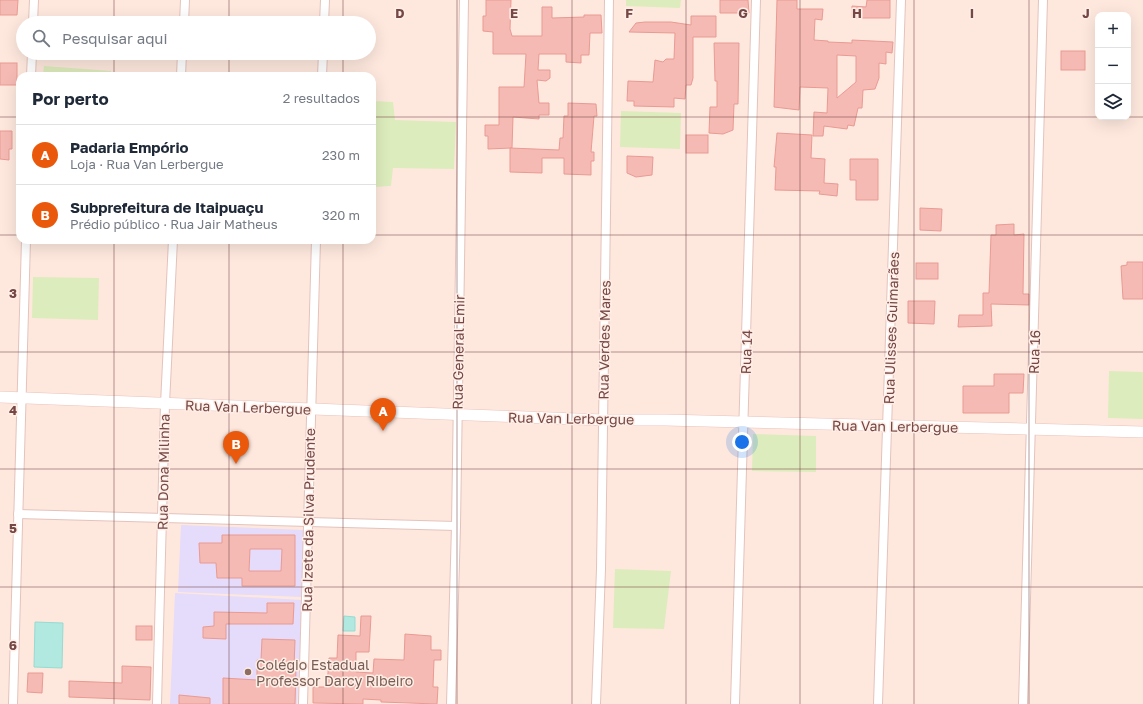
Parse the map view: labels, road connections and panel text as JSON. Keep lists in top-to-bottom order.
{
  "streets": {
    "street": [
      "Rua Ulisses Guimarães",
      "Rua Verdes Mares",
      "Rua General Emir",
      "Rua 14",
      "Rua 16",
      "Rua Van Lerbergue",
      "Rua Dona Milinha",
      "Rua Izete da Silva Prudente"
    ]
  },
  "crossings": [
    ["Rua Ulisses Guimarães", "Rua Van Lerbergue"],
    ["Rua Verdes Mares", "Rua Van Lerbergue"],
    ["Rua General Emir", "Rua Van Lerbergue"],
    ["Rua 14", "Rua Van Lerbergue"],
    ["Rua 16", "Rua Van Lerbergue"],
    ["Rua Van Lerbergue", "Rua Dona Milinha"],
    ["Rua Van Lerbergue", "Rua Izete da Silva Prudente"]
  ],
  "places": ["Colégio Estadual Professor Darcy Ribeiro"],
  "page": {
    "map_buttons": ["+", "−"],
    "search": "Pesquisar aqui",
    "heading": ["Por perto", "2 resultados"],
    "list": [
      {
        "mark": "A",
        "name": "Padaria Empório",
        "note": "Loja · Rua Van Lerbergue",
        "value": "230 m"
      },
      {
        "mark": "B",
        "name": "Subprefeitura de Itaipuaçu",
        "note": "Prédio público · Rua Jair Matheus",
        "value": "320 m"
      }
    ],
    "pins": ["A", "B"]
  },
  "grid": {
    "columns": [
      "D",
      "E",
      "F",
      "G",
      "H",
      "I",
      "J"
    ],
    "rows": [
      "3",
      "4",
      "5",
      "6"
    ]
  }
}
